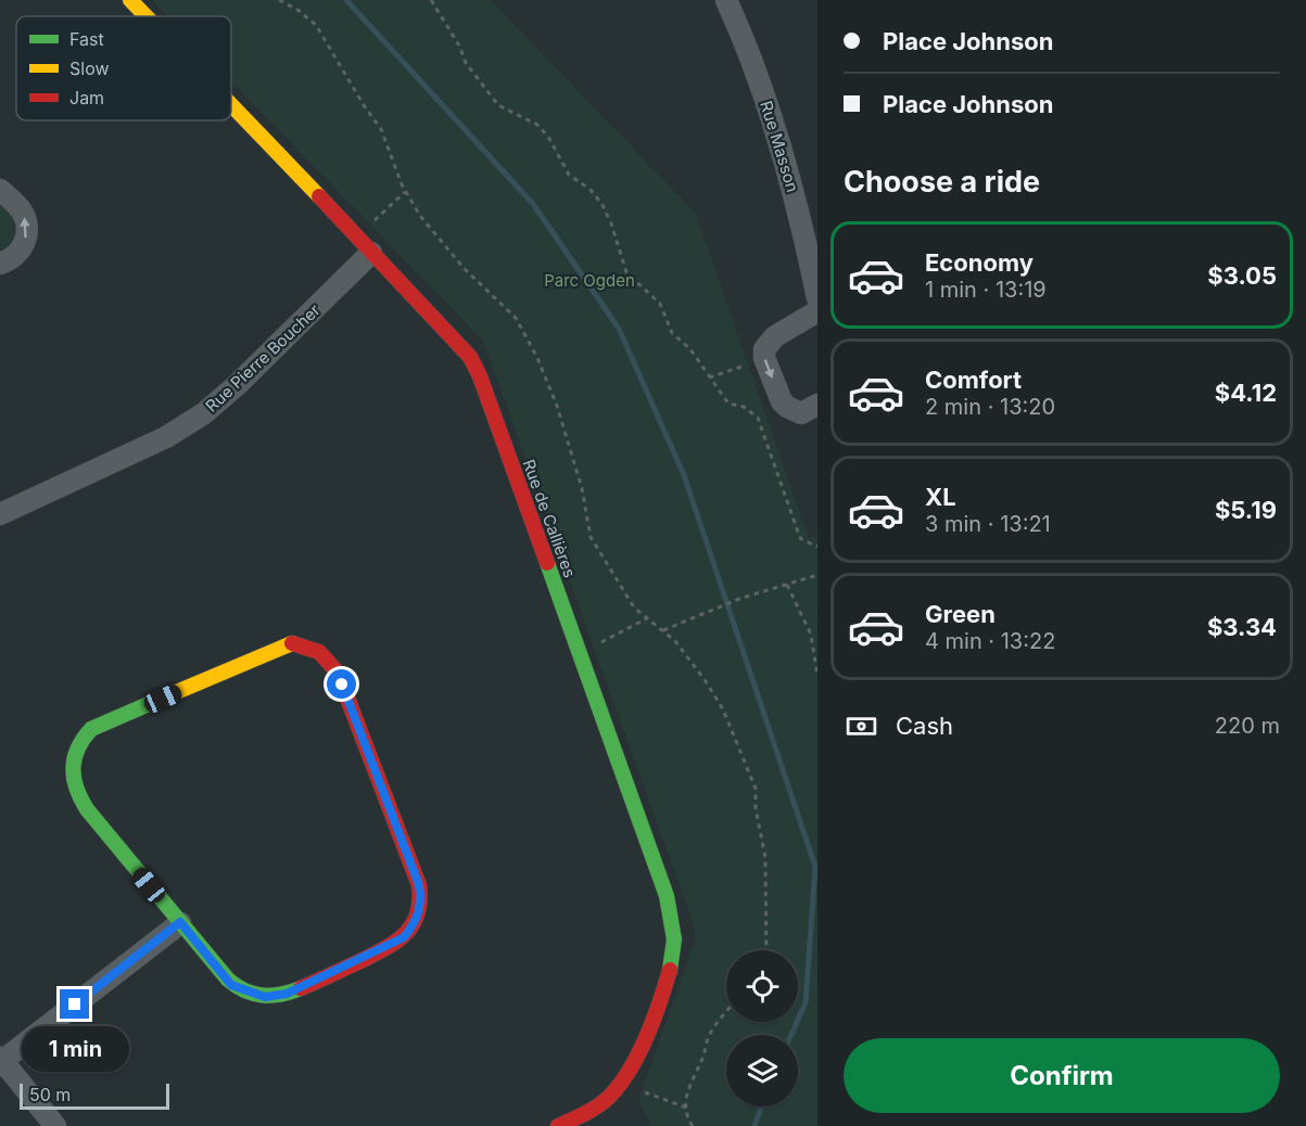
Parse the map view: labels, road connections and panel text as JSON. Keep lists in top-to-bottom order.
{
  "streets": {
    "street": ["Rue Masson", "Rue Pierre Boucher", "Rue de Callières"]
  },
  "crossings": [
    ["Rue Pierre Boucher", "Rue de Callières"]
  ],
  "parks": ["Parc Ogden"],
  "legend": ["Fast", "Slow", "Jam"],
  "scale_bar": "50 m",
  "page": {
    "banner": ["Place Johnson", "Place Johnson"],
    "heading": "Choose a ride",
    "list": [
      {
        "name": "Economy",
        "note": "1 min · 13:19",
        "value": "$3.05"
      },
      {
        "name": "Comfort",
        "note": "2 min · 13:20",
        "value": "$4.12"
      },
      {
        "name": "XL",
        "note": "3 min · 13:21",
        "value": "$5.19"
      },
      {
        "name": "Green",
        "note": "4 min · 13:22",
        "value": "$3.34"
      }
    ],
    "pay": ["Cash", "220 m"],
    "buttons": "Confirm",
    "bubble": "1 min",
    "scale": "50 m"
  }
}
